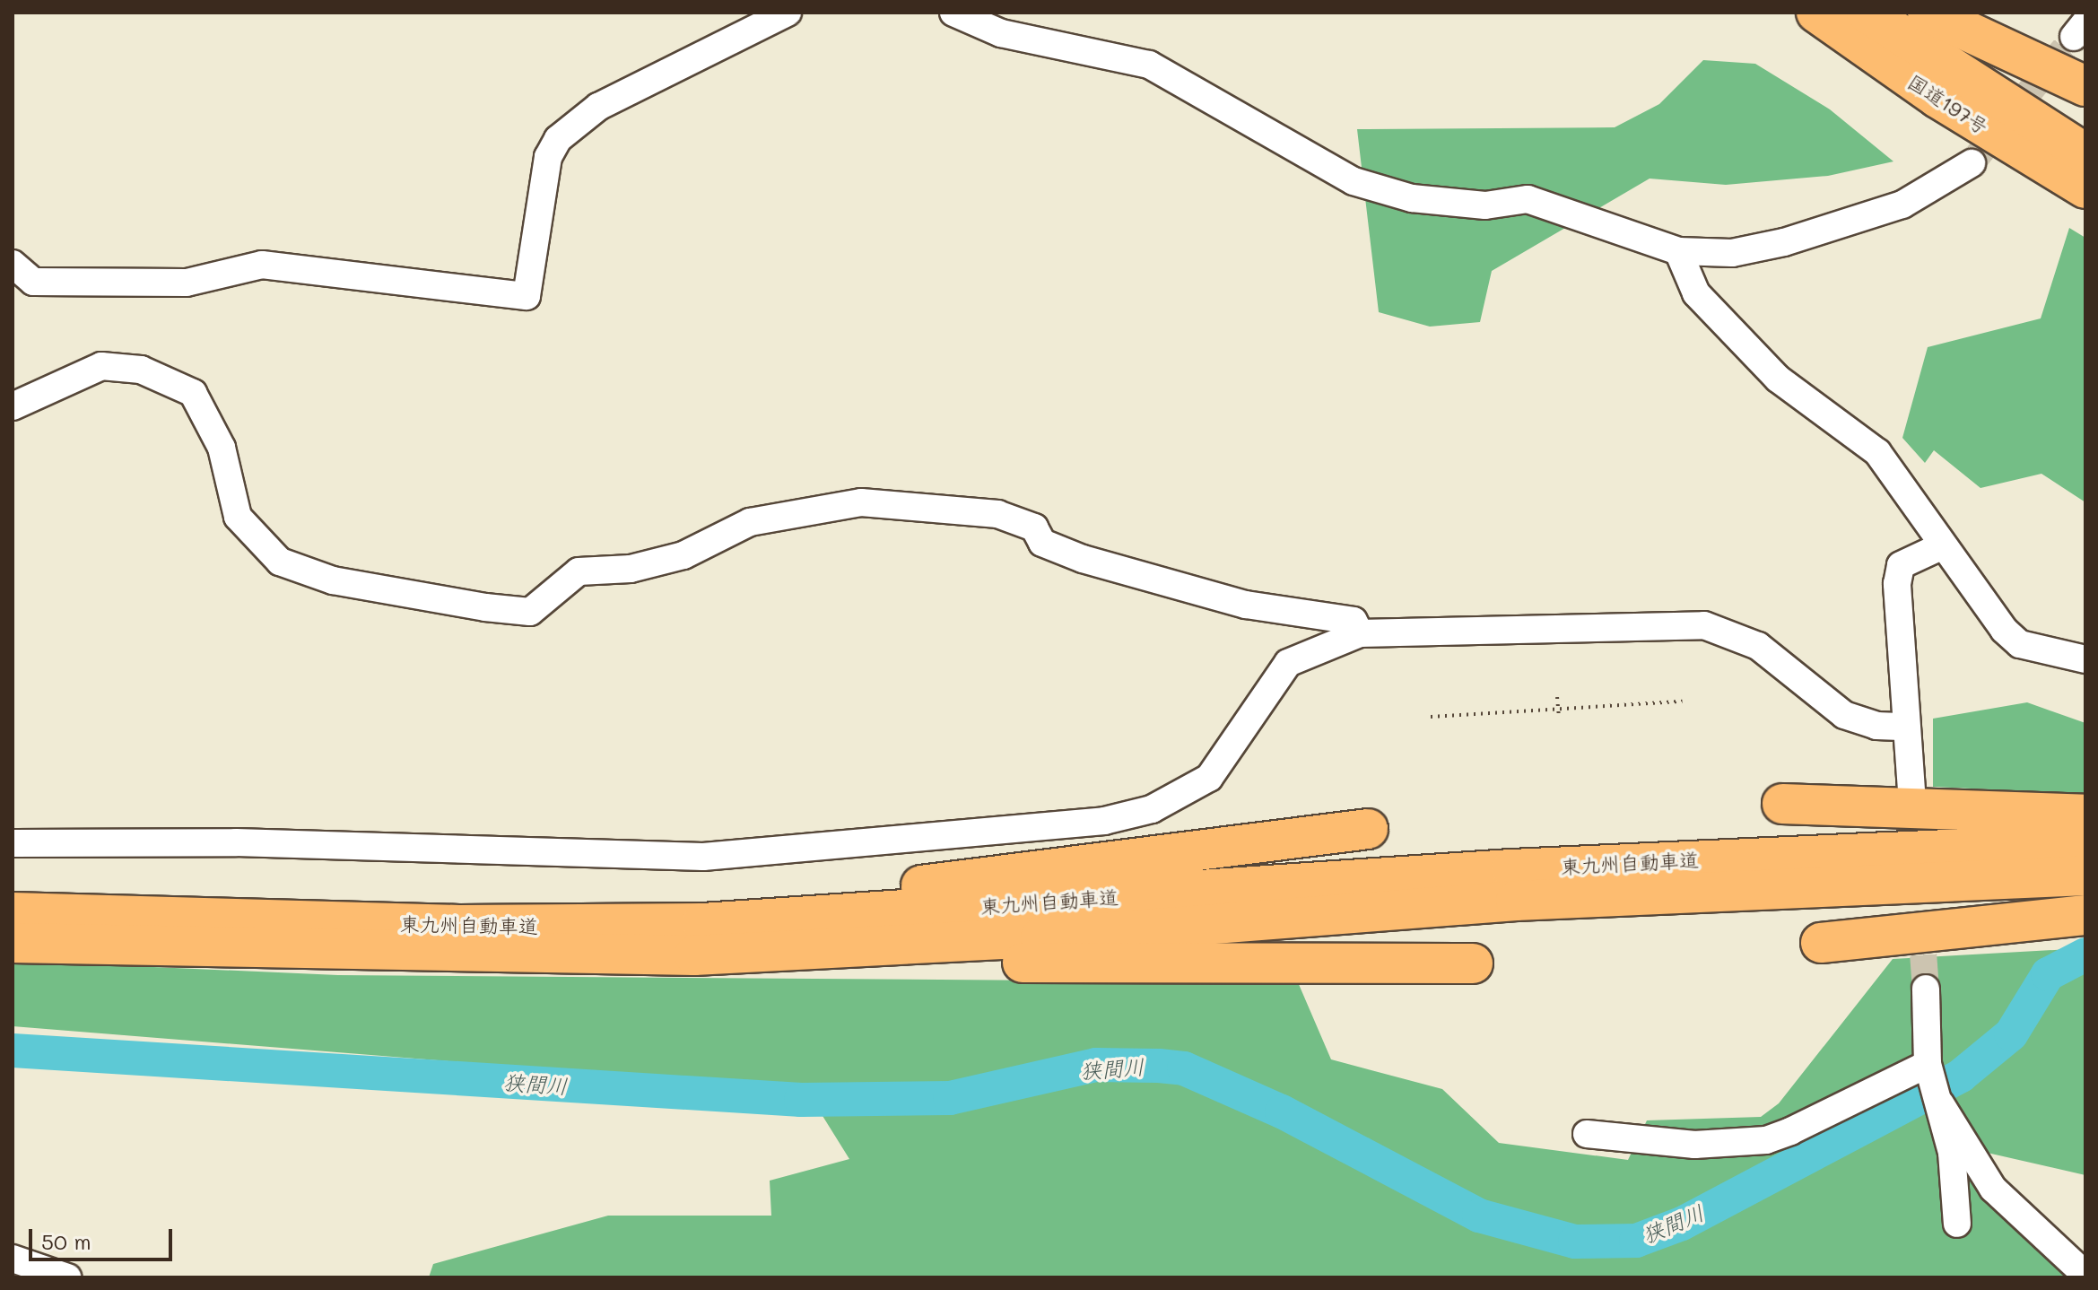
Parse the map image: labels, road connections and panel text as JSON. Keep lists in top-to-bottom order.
{
  "streets": {
    "highway": ["国道197号", "東九州自動車道"]
  },
  "water": ["狭間川"],
  "scale_bar": "50 m"
}
